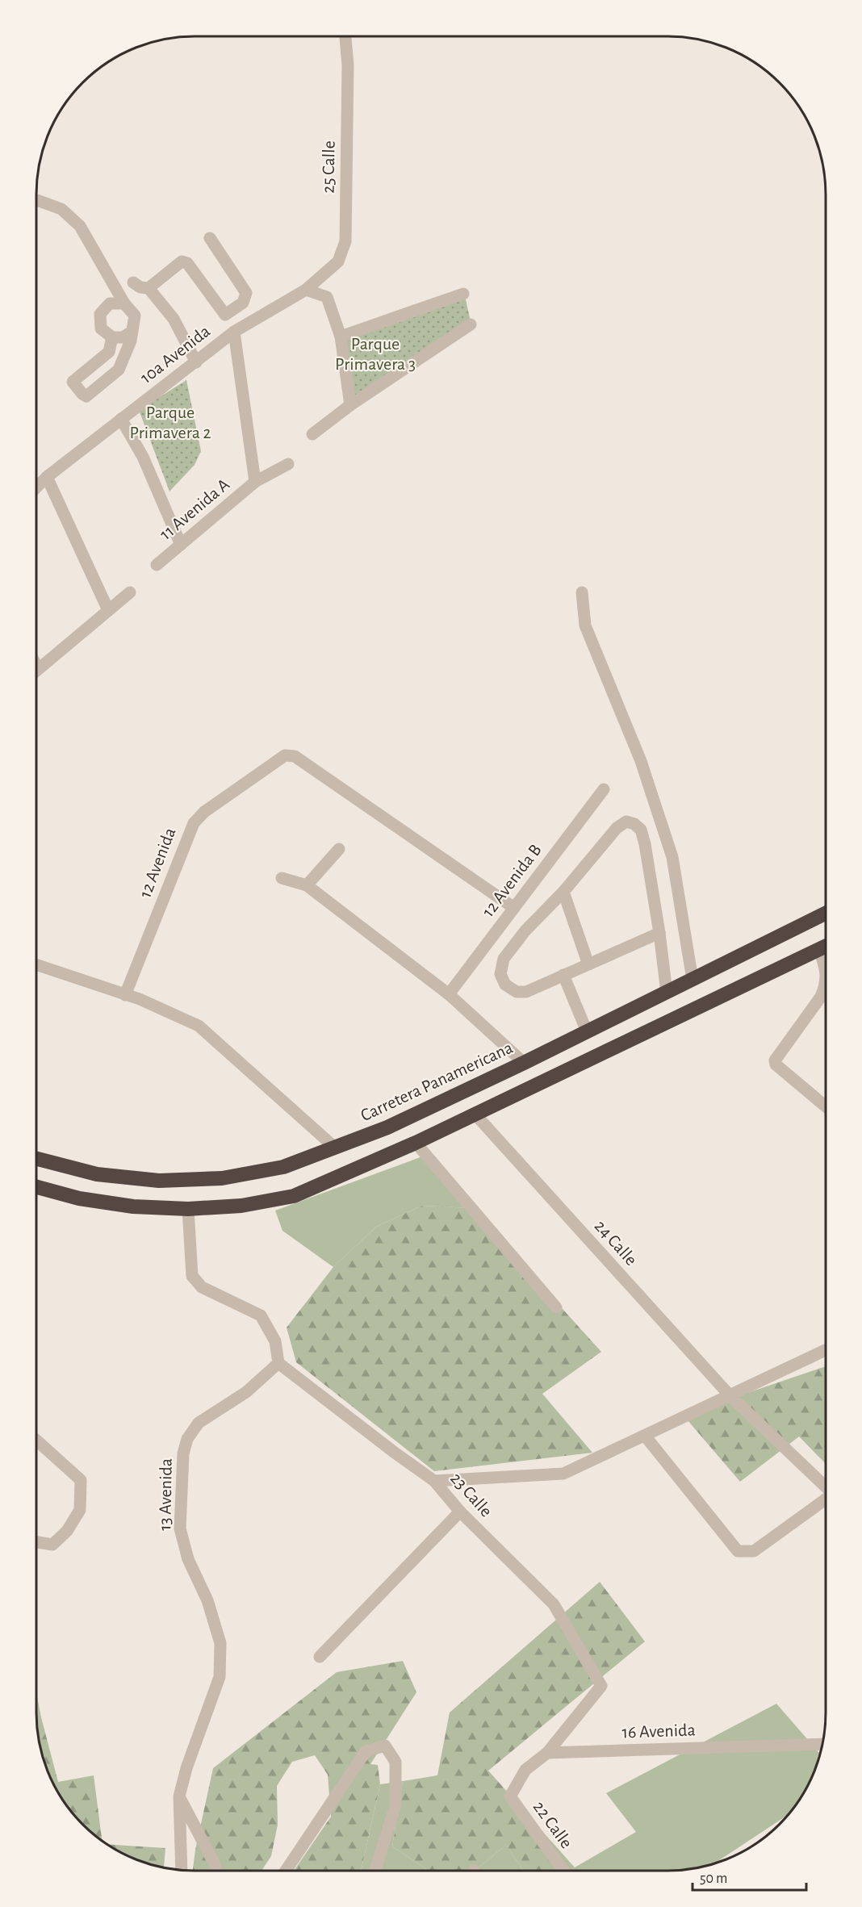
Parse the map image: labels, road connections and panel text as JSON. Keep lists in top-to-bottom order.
{
  "streets": {
    "highway": ["Carretera Panamericana"],
    "street": [
      "25 Calle",
      "10a Avenida",
      "11 Avenida A",
      "12 Avenida",
      "12 Avenida B",
      "24 Calle",
      "13 Avenida",
      "23 Calle",
      "16 Avenida",
      "22 Calle"
    ]
  },
  "crossings": [
    ["25 Calle", "10a Avenida"],
    ["12 Avenida", "12 Avenida B"],
    ["13 Avenida", "23 Calle"],
    ["23 Calle", "16 Avenida"],
    ["23 Calle", "22 Calle"],
    ["16 Avenida", "22 Calle"]
  ],
  "parks": ["Parque Primavera 3", "Parque Primavera 2"],
  "scale_bar": "50 m"
}
